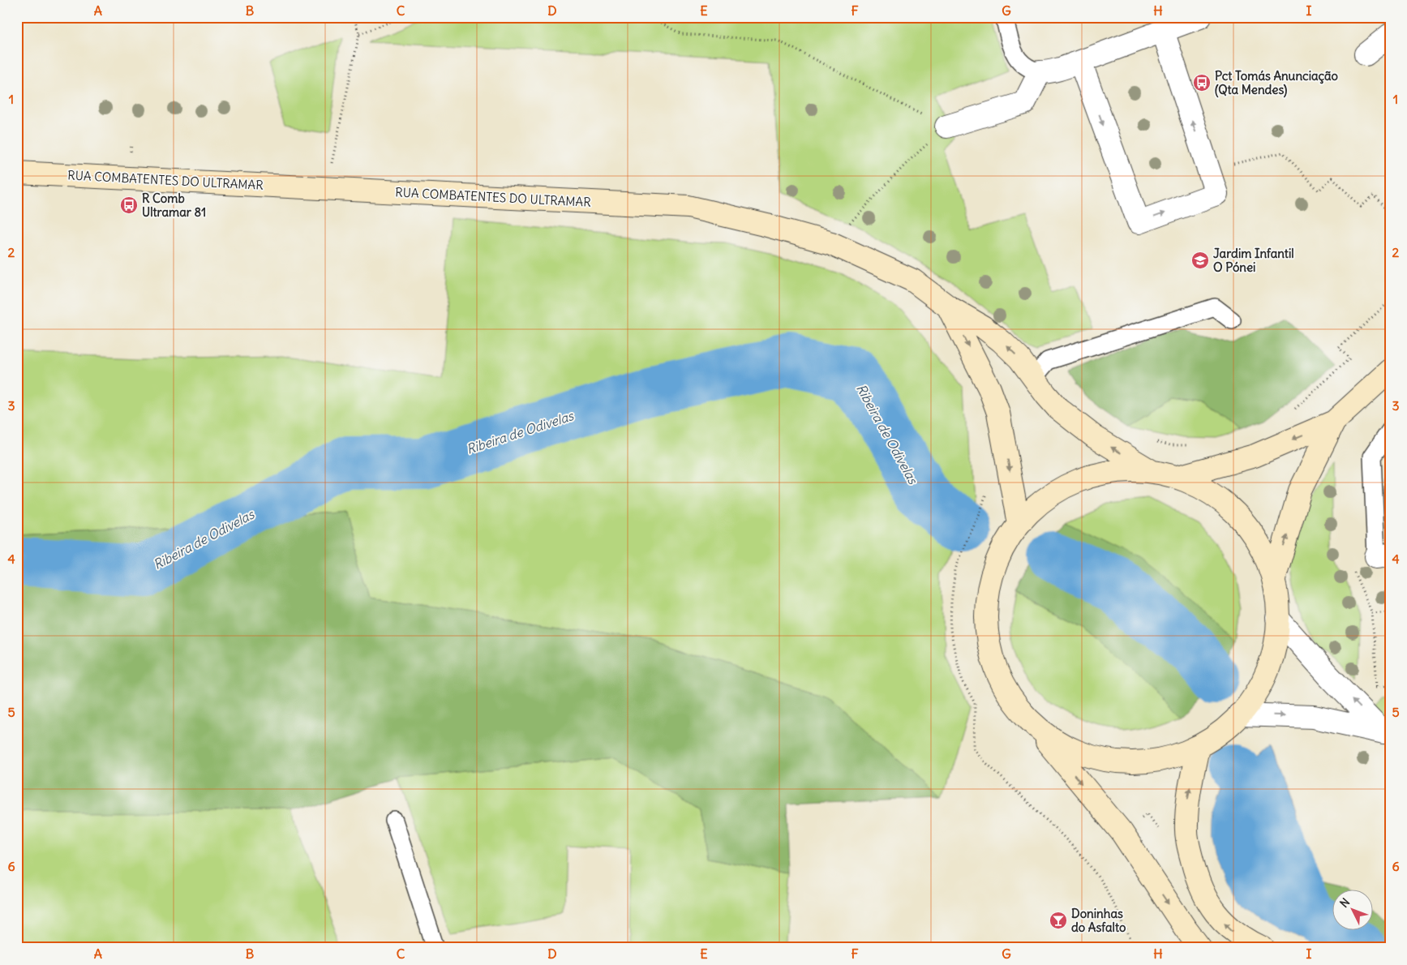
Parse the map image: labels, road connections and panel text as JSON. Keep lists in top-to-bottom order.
{
  "streets": {
    "main road": ["RUA COMBATENTES DO ULTRAMAR"]
  },
  "water": ["Ribeira de Odivelas"],
  "places": {
    "bus stop": ["Pct Tomás Anunciação (Qta Mendes)", "R Comb Ultramar 81"],
    "school or university": ["Jardim Infantil O Pónei"],
    "bar": ["Doninhas do Asfalto"]
  },
  "north": "top left",
  "grid": {
    "columns": [
      "A",
      "B",
      "C",
      "D",
      "E",
      "F",
      "G",
      "H",
      "I"
    ],
    "rows": [
      "1",
      "2",
      "3",
      "4",
      "5",
      "6"
    ]
  }
}
